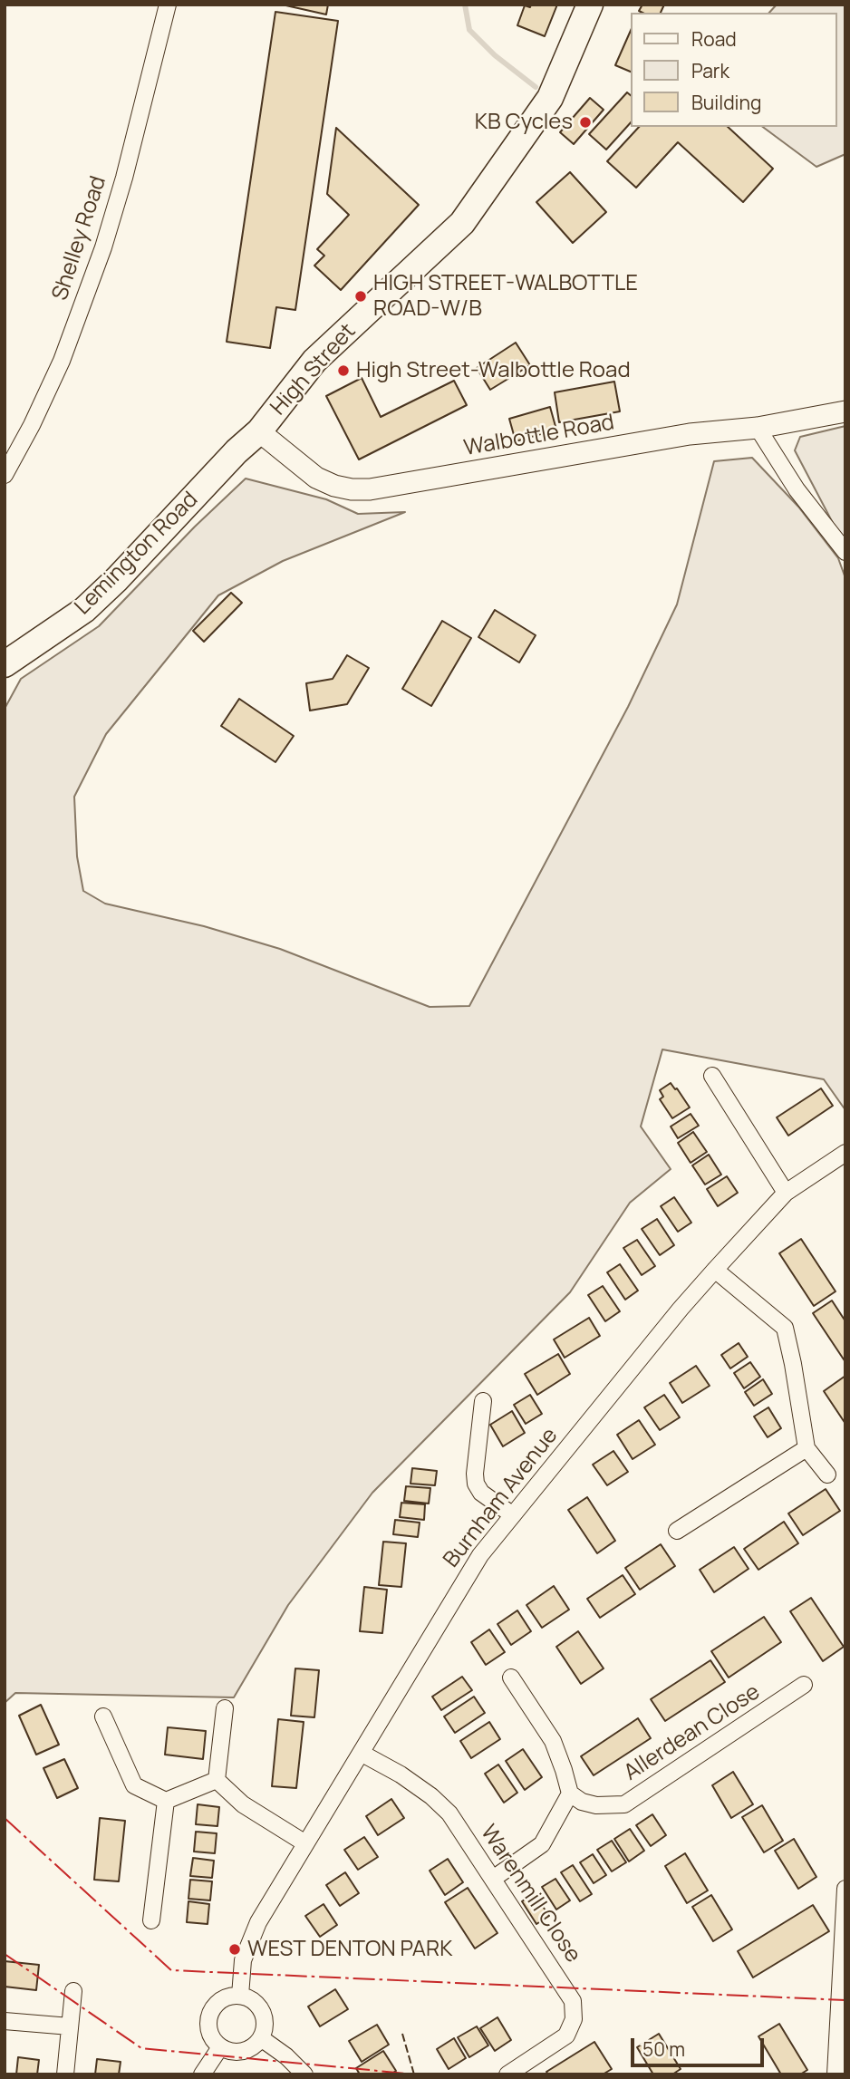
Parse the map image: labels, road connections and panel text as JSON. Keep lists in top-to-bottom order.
{
  "streets": {
    "main road": ["High Street", "Lemington Road"],
    "street": [
      "Shelley Road",
      "Walbottle Road",
      "Burnham Avenue",
      "Allerdean Close",
      "Warenmill Close"
    ]
  },
  "crossings": [
    ["High Street", "Walbottle Road"],
    ["High Street", "Lemington Road"],
    ["Walbottle Road", "Lemington Road"],
    ["Burnham Avenue", "Warenmill Close"]
  ],
  "places": [
    "KB Cycles",
    "HIGH STREET-WALBOTTLE ROAD-W/B",
    "High Street-Walbottle Road",
    "WEST DENTON PARK"
  ],
  "legend": ["Road", "Park", "Building"],
  "scale_bar": "50 m"
}
